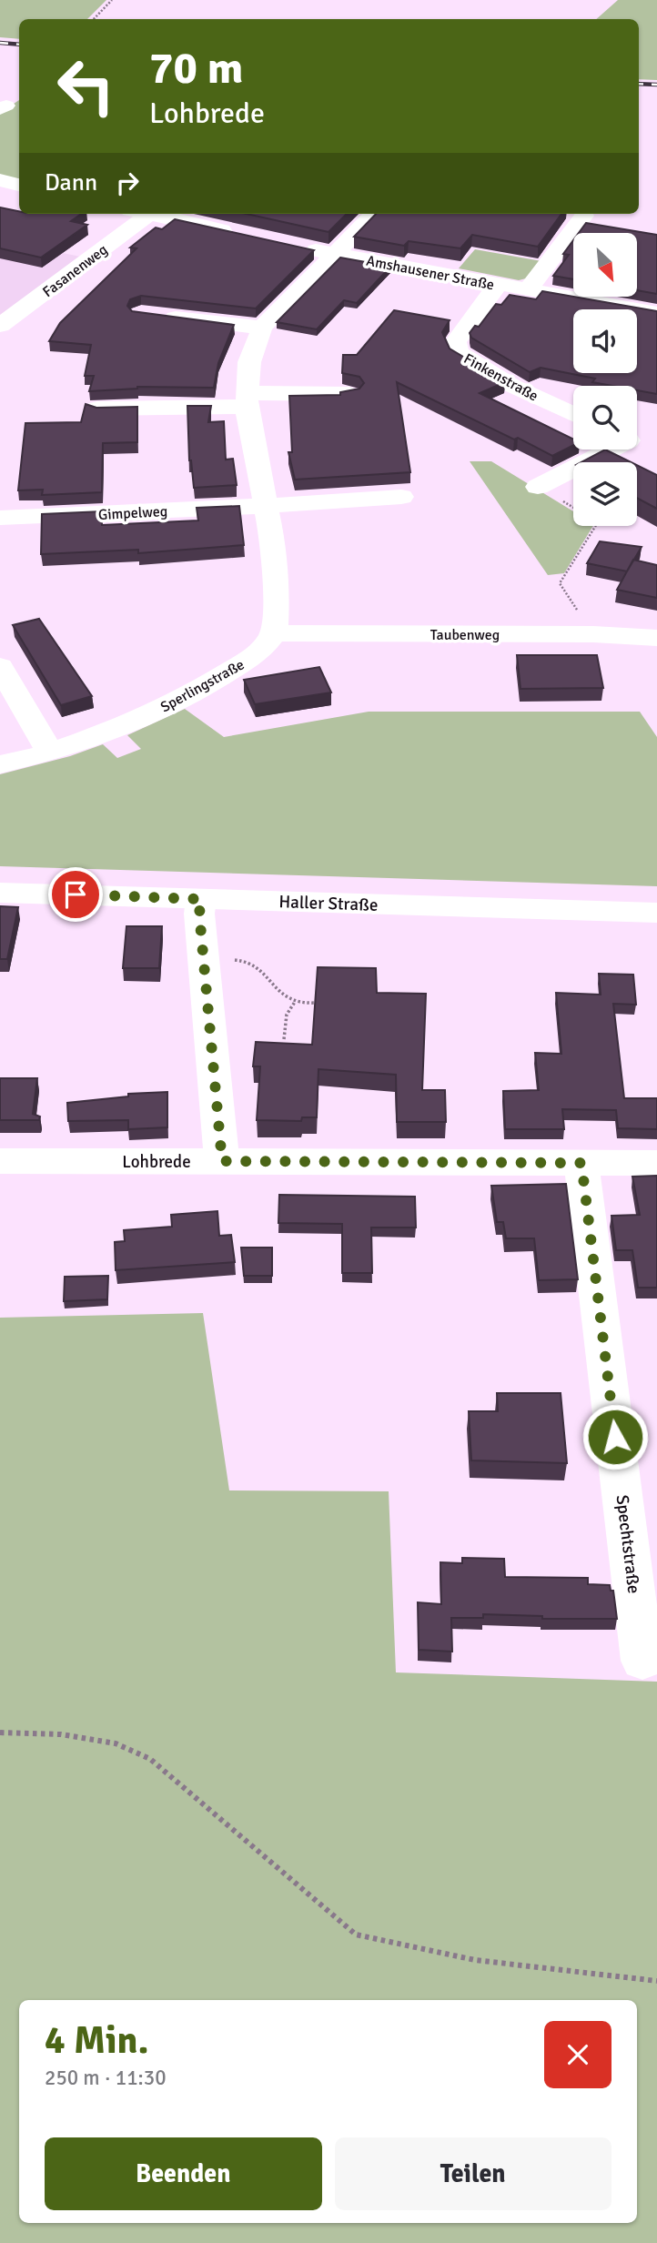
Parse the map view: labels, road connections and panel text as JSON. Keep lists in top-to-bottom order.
{
  "streets": {
    "street": [
      "Fasanenweg",
      "Amshausener Straße",
      "Finkenstraße",
      "Gimpelweg",
      "Taubenweg",
      "Sperlingstraße",
      "Haller Straße",
      "Lohbrede",
      "Spechtstraße"
    ]
  },
  "crossings": [
    ["Amshausener Straße", "Finkenstraße"],
    ["Taubenweg", "Sperlingstraße"],
    ["Lohbrede", "Spechtstraße"]
  ],
  "north": "bottom right",
  "page": {
    "turn": ["70 m", "Lohbrede"],
    "then": "Dann",
    "heading": ["4 Min.", "250 m · 11:30"],
    "buttons": ["Beenden", "Teilen"]
  }
}
